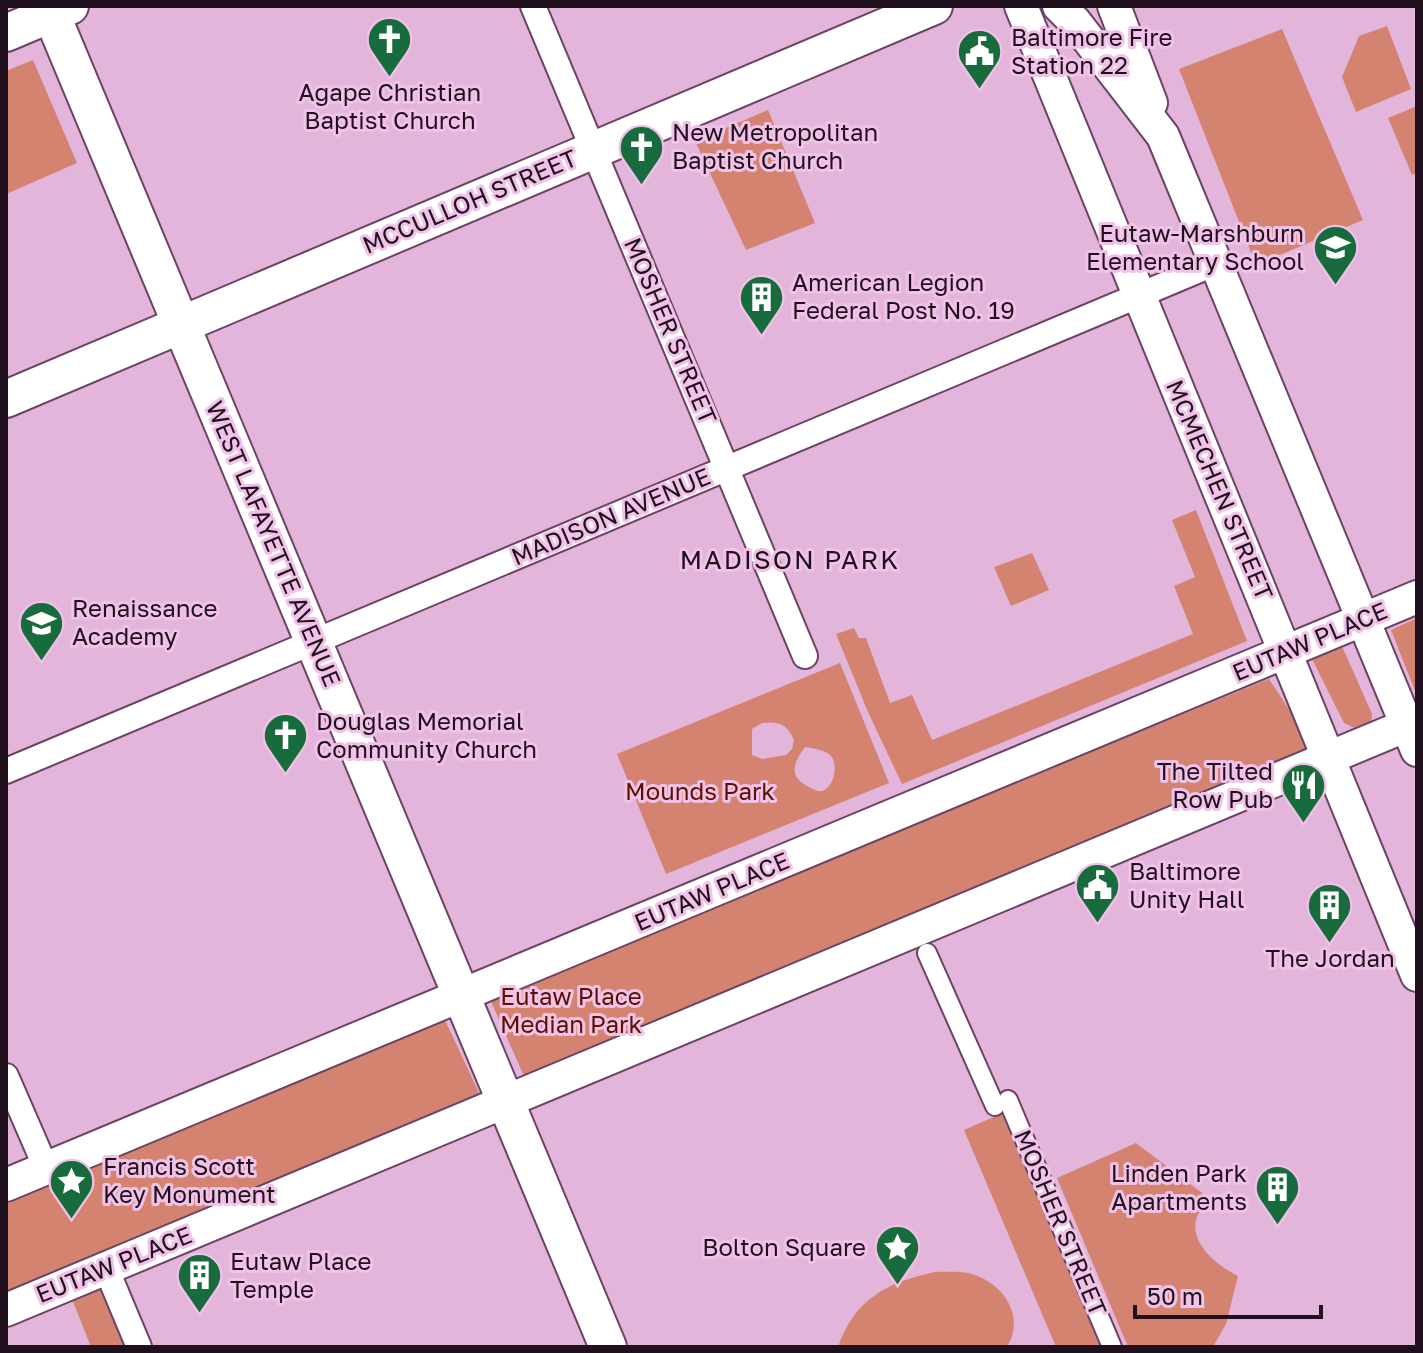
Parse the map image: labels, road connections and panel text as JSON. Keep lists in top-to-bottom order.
{
  "streets": {
    "main road": ["MCCULLOH STREET", "WEST LAFAYETTE AVENUE"],
    "street": [
      "MOSHER STREET",
      "MCMECHEN STREET",
      "MADISON AVENUE",
      "EUTAW PLACE"
    ]
  },
  "crossings": [
    ["MCCULLOH STREET", "MOSHER STREET"],
    ["MCCULLOH STREET", "WEST LAFAYETTE AVENUE"],
    ["MOSHER STREET", "MADISON AVENUE"],
    ["MCMECHEN STREET", "MADISON AVENUE"],
    ["MCMECHEN STREET", "EUTAW PLACE"],
    ["MADISON AVENUE", "WEST LAFAYETTE AVENUE"],
    ["WEST LAFAYETTE AVENUE", "EUTAW PLACE"]
  ],
  "districts": ["MADISON PARK"],
  "parks": ["Mounds Park", "Eutaw Place Median Park"],
  "places": {
    "church": ["Agape Christian Baptist Church", "New Metropolitan Baptist Church", "Douglas Memorial Community Church"],
    "public building": ["Baltimore Fire Station 22", "Baltimore Unity Hall"],
    "school or university": ["Eutaw-Marshburn Elementary School", "Renaissance Academy"],
    "building": [
      "American Legion Federal Post No. 19",
      "The Jordan",
      "Linden Park Apartments",
      "Eutaw Place Temple"
    ],
    "restaurant": ["The Tilted Row Pub"],
    "place": ["Francis Scott Key Monument", "Bolton Square"]
  },
  "scale_bar": "50 m"
}
